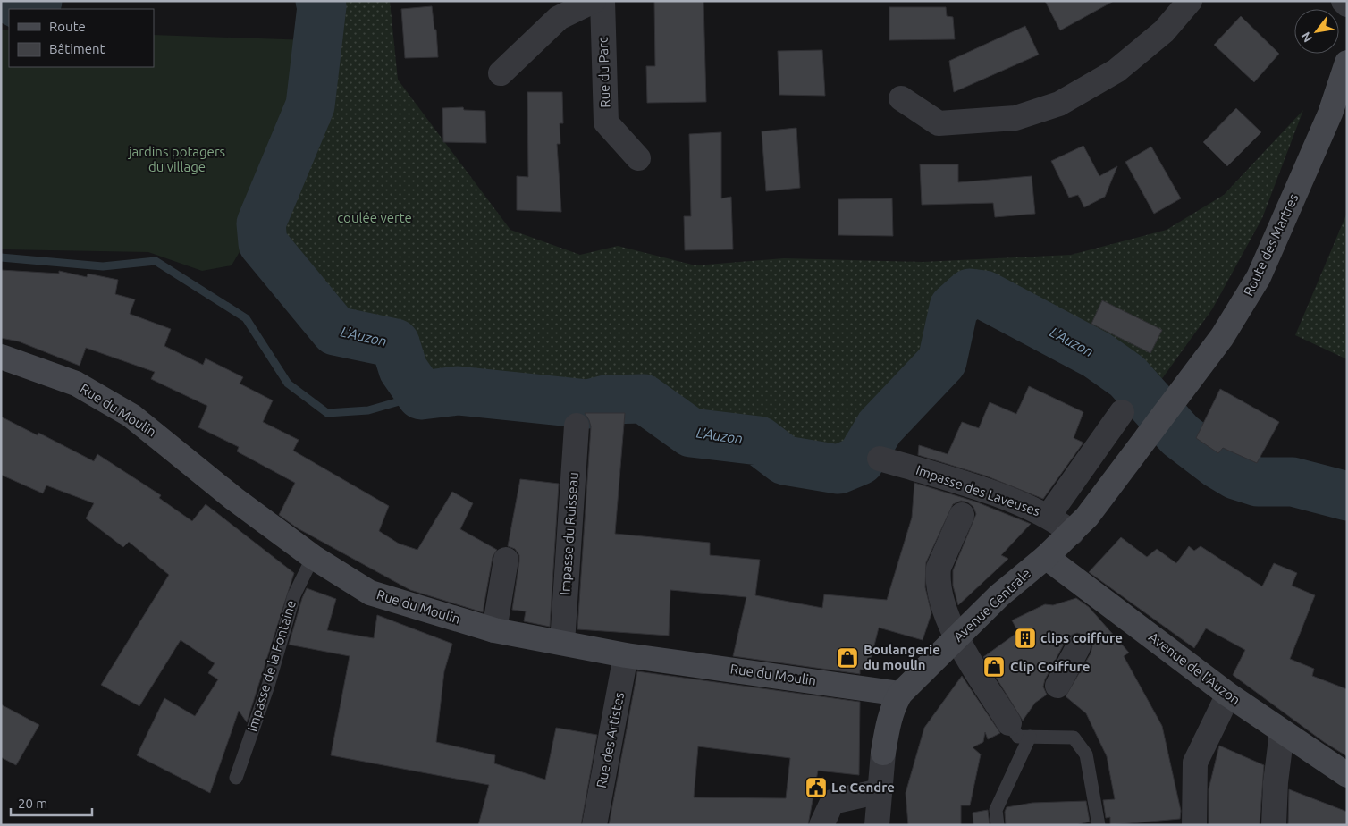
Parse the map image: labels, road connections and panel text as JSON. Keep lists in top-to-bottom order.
{
  "streets": {
    "main road": [
      "Route des Martres",
      "Rue du Moulin",
      "Avenue Centrale",
      "Avenue de l'Auzon"
    ],
    "street": [
      "Rue du Parc",
      "Impasse des Laveuses",
      "Impasse du Ruisseau",
      "Rue des Artistes"
    ],
    "lane": ["Impasse de la Fontaine"]
  },
  "crossings": [
    ["Route des Martres", "Avenue Centrale"],
    ["Rue du Moulin", "Impasse du Ruisseau"],
    ["Rue du Moulin", "Avenue Centrale"],
    ["Rue du Moulin", "Impasse de la Fontaine"],
    ["Rue du Moulin", "Rue des Artistes"],
    ["Impasse des Laveuses", "Avenue Centrale"],
    ["Avenue Centrale", "Avenue de l'Auzon"]
  ],
  "water": ["L'Auzon"],
  "parks": ["jardins potagers du village", "coulée verte"],
  "places": {
    "building": ["clips coiffure"],
    "shop": ["Boulangerie du moulin", "Clip Coiffure"],
    "public building": ["Le Cendre"]
  },
  "legend": ["Route", "Bâtiment"],
  "scale_bar": "20 m",
  "north": "bottom left"
}
